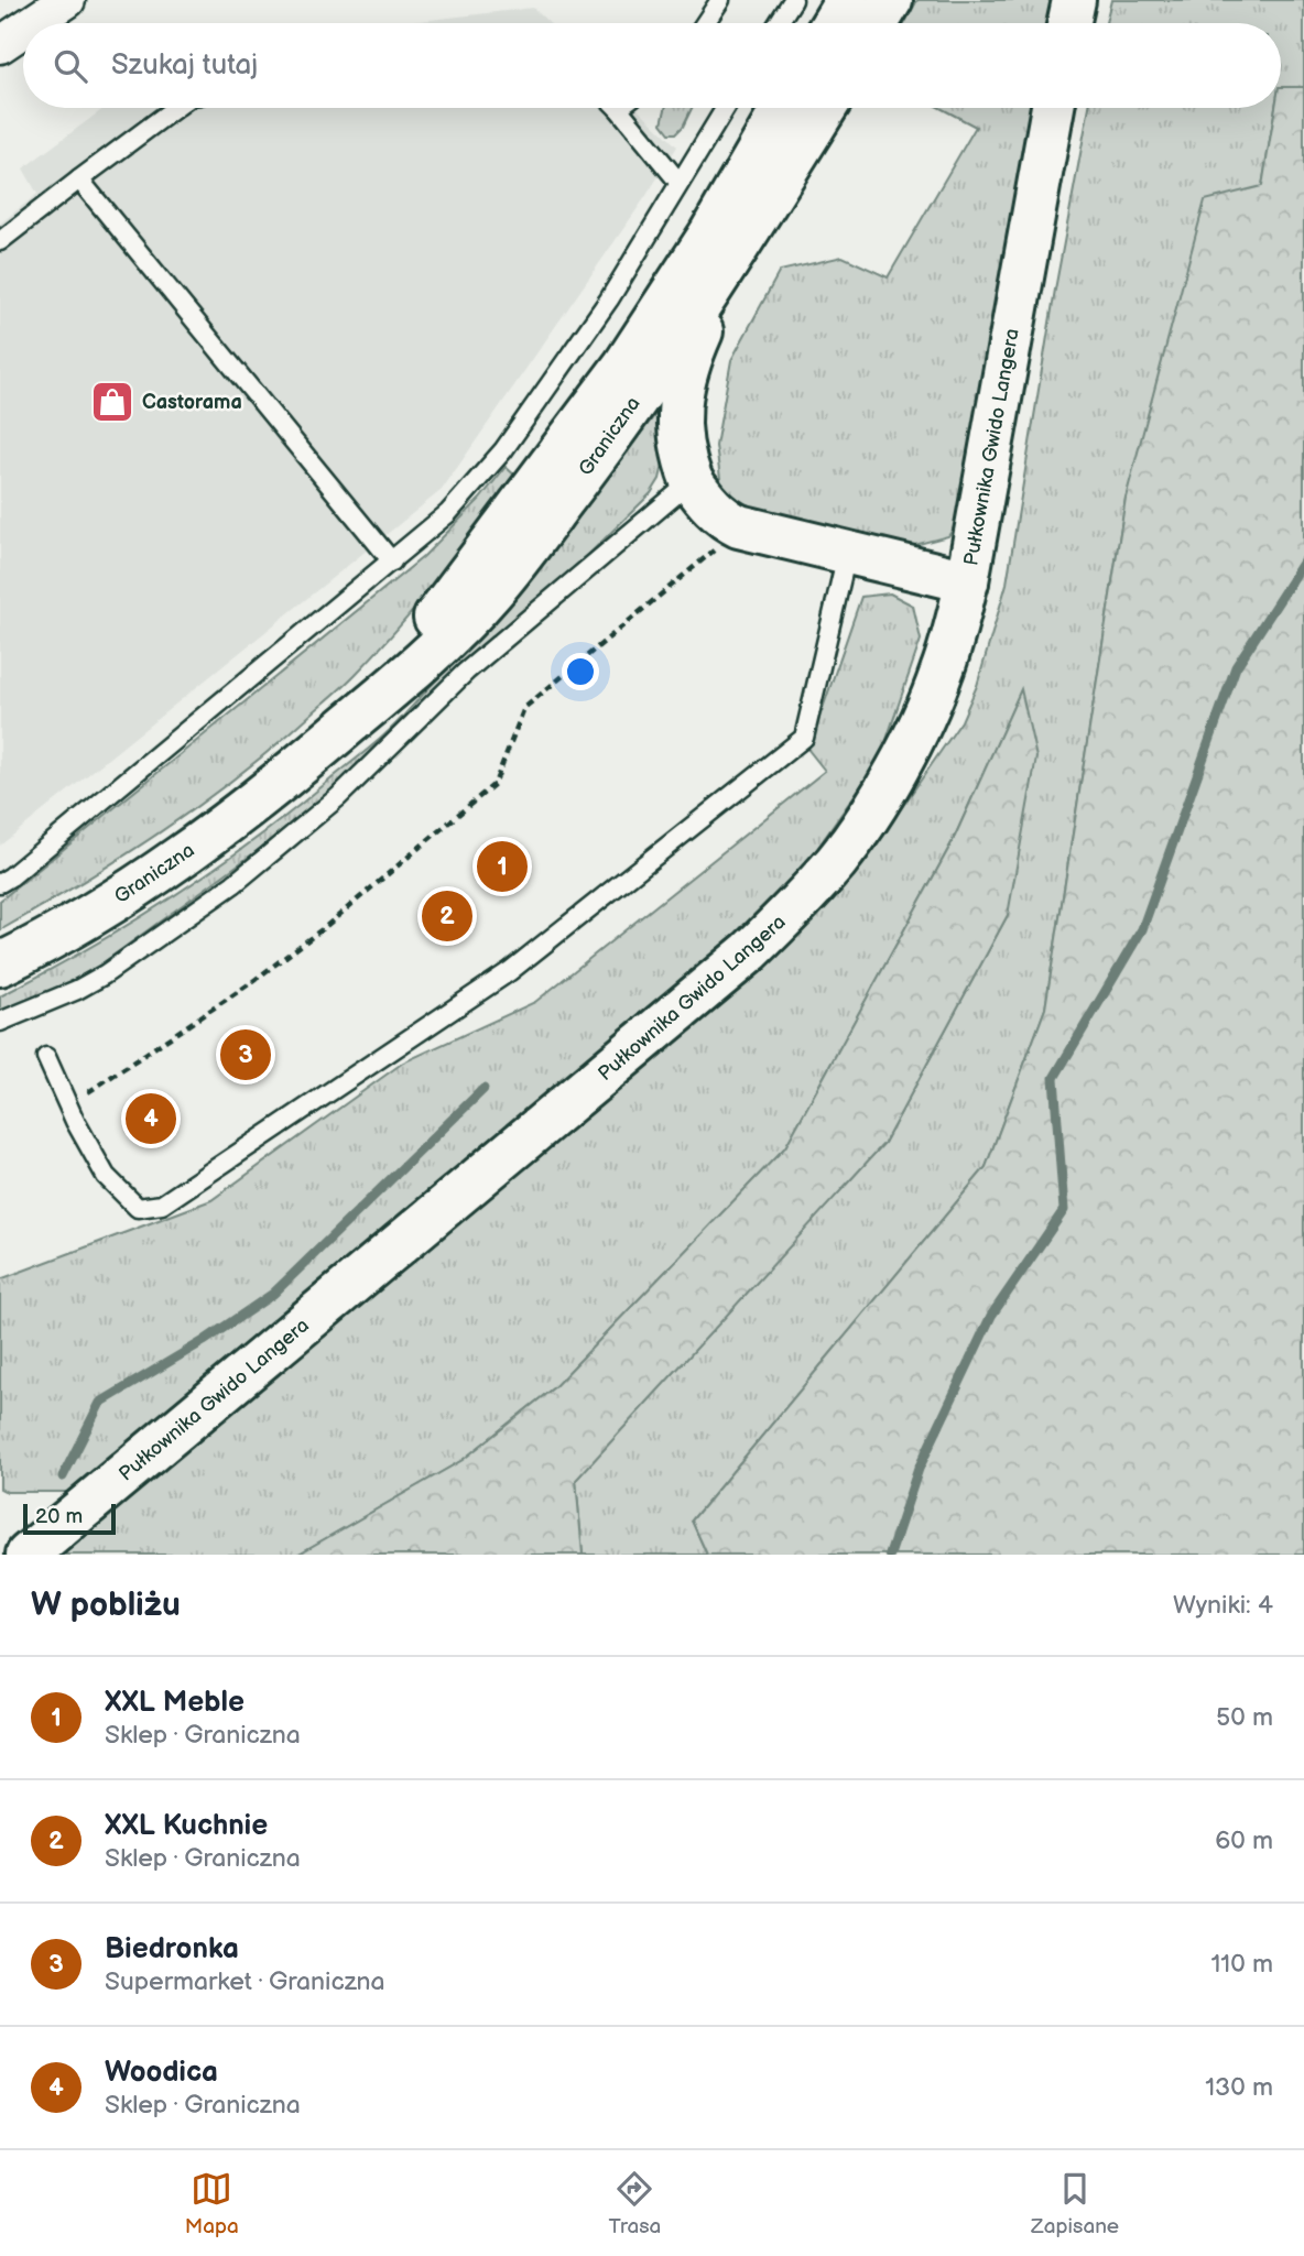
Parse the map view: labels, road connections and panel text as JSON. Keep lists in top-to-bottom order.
{
  "streets": {
    "main road": ["Graniczna", "Pułkownika Gwido Langera"]
  },
  "places": {
    "shop": ["Castorama"]
  },
  "scale_bar": "20 m",
  "page": {
    "search": "Szukaj tutaj",
    "pins": [
      "1",
      "2",
      "3",
      "4"
    ],
    "scale": "20 m",
    "heading": ["W pobliżu", "Wyniki: 4"],
    "list": [
      {
        "mark": "1",
        "name": "XXL Meble",
        "note": "Sklep · Graniczna",
        "value": "50 m"
      },
      {
        "mark": "2",
        "name": "XXL Kuchnie",
        "note": "Sklep · Graniczna",
        "value": "60 m"
      },
      {
        "mark": "3",
        "name": "Biedronka",
        "note": "Supermarket · Graniczna",
        "value": "110 m"
      },
      {
        "mark": "4",
        "name": "Woodica",
        "note": "Sklep · Graniczna",
        "value": "130 m"
      }
    ],
    "nav": ["Mapa", "Trasa", "Zapisane"]
  }
}
